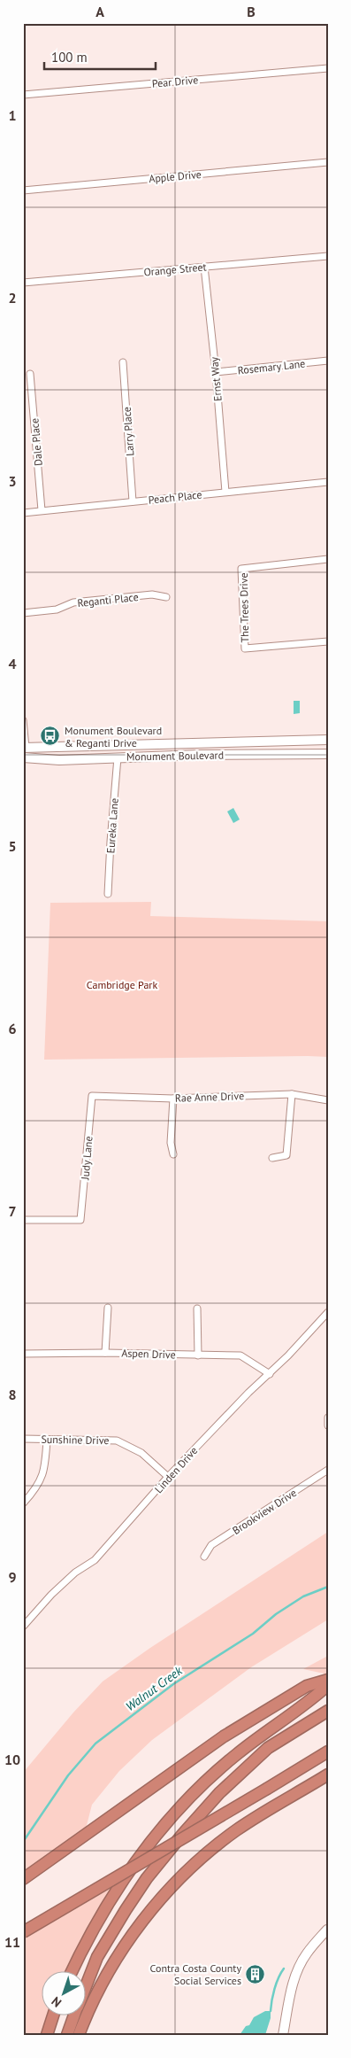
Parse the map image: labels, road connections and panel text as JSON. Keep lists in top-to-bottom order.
{
  "streets": {
    "main road": ["Monument Boulevard"],
    "street": [
      "Pear Drive",
      "Apple Drive",
      "Orange Street",
      "Rosemary Lane",
      "Ernst Way",
      "Larry Place",
      "Dale Place",
      "Peach Place",
      "Reganti Place",
      "The Trees Drive",
      "Eureka Lane",
      "Rae Anne Drive",
      "Judy Lane",
      "Aspen Drive",
      "Sunshine Drive",
      "Linden Drive",
      "Brookview Drive"
    ]
  },
  "crossings": [
    ["Orange Street", "Ernst Way"],
    ["Rosemary Lane", "Ernst Way"],
    ["Ernst Way", "Peach Place"],
    ["Larry Place", "Peach Place"],
    ["Dale Place", "Peach Place"],
    ["Monument Boulevard", "Eureka Lane"],
    ["Rae Anne Drive", "Judy Lane"],
    ["Aspen Drive", "Linden Drive"],
    ["Sunshine Drive", "Linden Drive"]
  ],
  "water": ["Walnut Creek"],
  "parks": ["Cambridge Park"],
  "places": {
    "bus stop": ["Monument Boulevard & Reganti Drive"],
    "building": ["Contra Costa County Social Services"]
  },
  "scale_bar": "100 m",
  "north": "bottom left",
  "grid": {
    "columns": ["A", "B"],
    "rows": [
      "1",
      "2",
      "3",
      "4",
      "5",
      "6",
      "7",
      "8",
      "9",
      "10",
      "11"
    ]
  }
}
